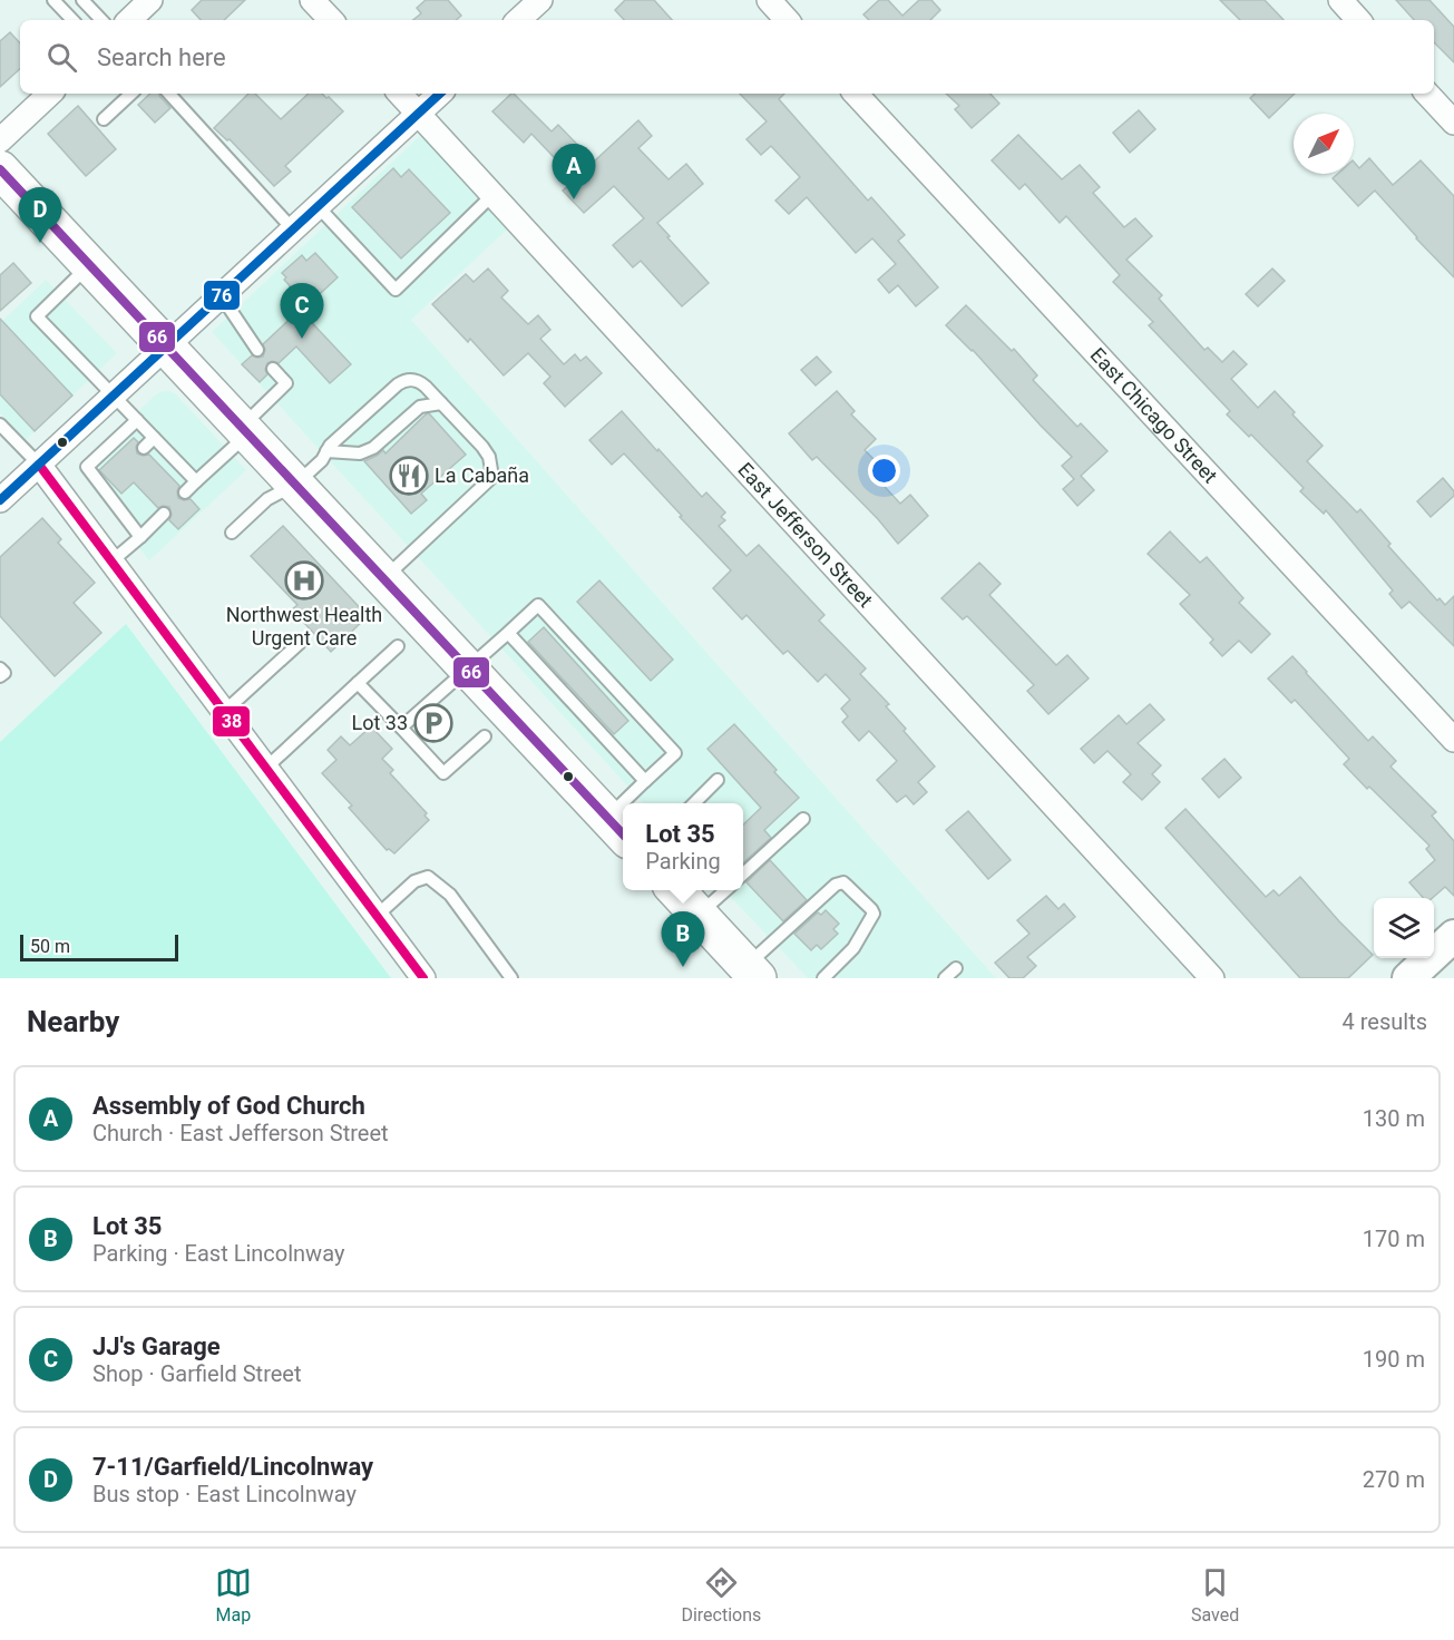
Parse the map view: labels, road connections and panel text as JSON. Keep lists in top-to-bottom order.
{
  "streets": {
    "street": ["East Chicago Street", "East Jefferson Street"]
  },
  "places": {
    "restaurant": ["La Cabaña"],
    "hospital": ["Northwest Health Urgent Care"],
    "parking": ["Lot 33"]
  },
  "lines": ["transit line 76", "transit line 66", "transit line 38"],
  "scale_bar": "50 m",
  "north": "top right",
  "page": {
    "search": "Search here",
    "pins": [
      "A",
      "D",
      "C",
      "B"
    ],
    "popup": ["Lot 35", "Parking"],
    "scale": "50 m",
    "heading": ["Nearby", "4 results"],
    "list": [
      {
        "mark": "A",
        "name": "Assembly of God Church",
        "note": "Church · East Jefferson Street",
        "value": "130 m"
      },
      {
        "mark": "B",
        "name": "Lot 35",
        "note": "Parking · East Lincolnway",
        "value": "170 m"
      },
      {
        "mark": "C",
        "name": "JJ's Garage",
        "note": "Shop · Garfield Street",
        "value": "190 m"
      },
      {
        "mark": "D",
        "name": "7-11/Garfield/Lincolnway",
        "note": "Bus stop · East Lincolnway",
        "value": "270 m"
      }
    ],
    "nav": ["Map", "Directions", "Saved"]
  }
}
